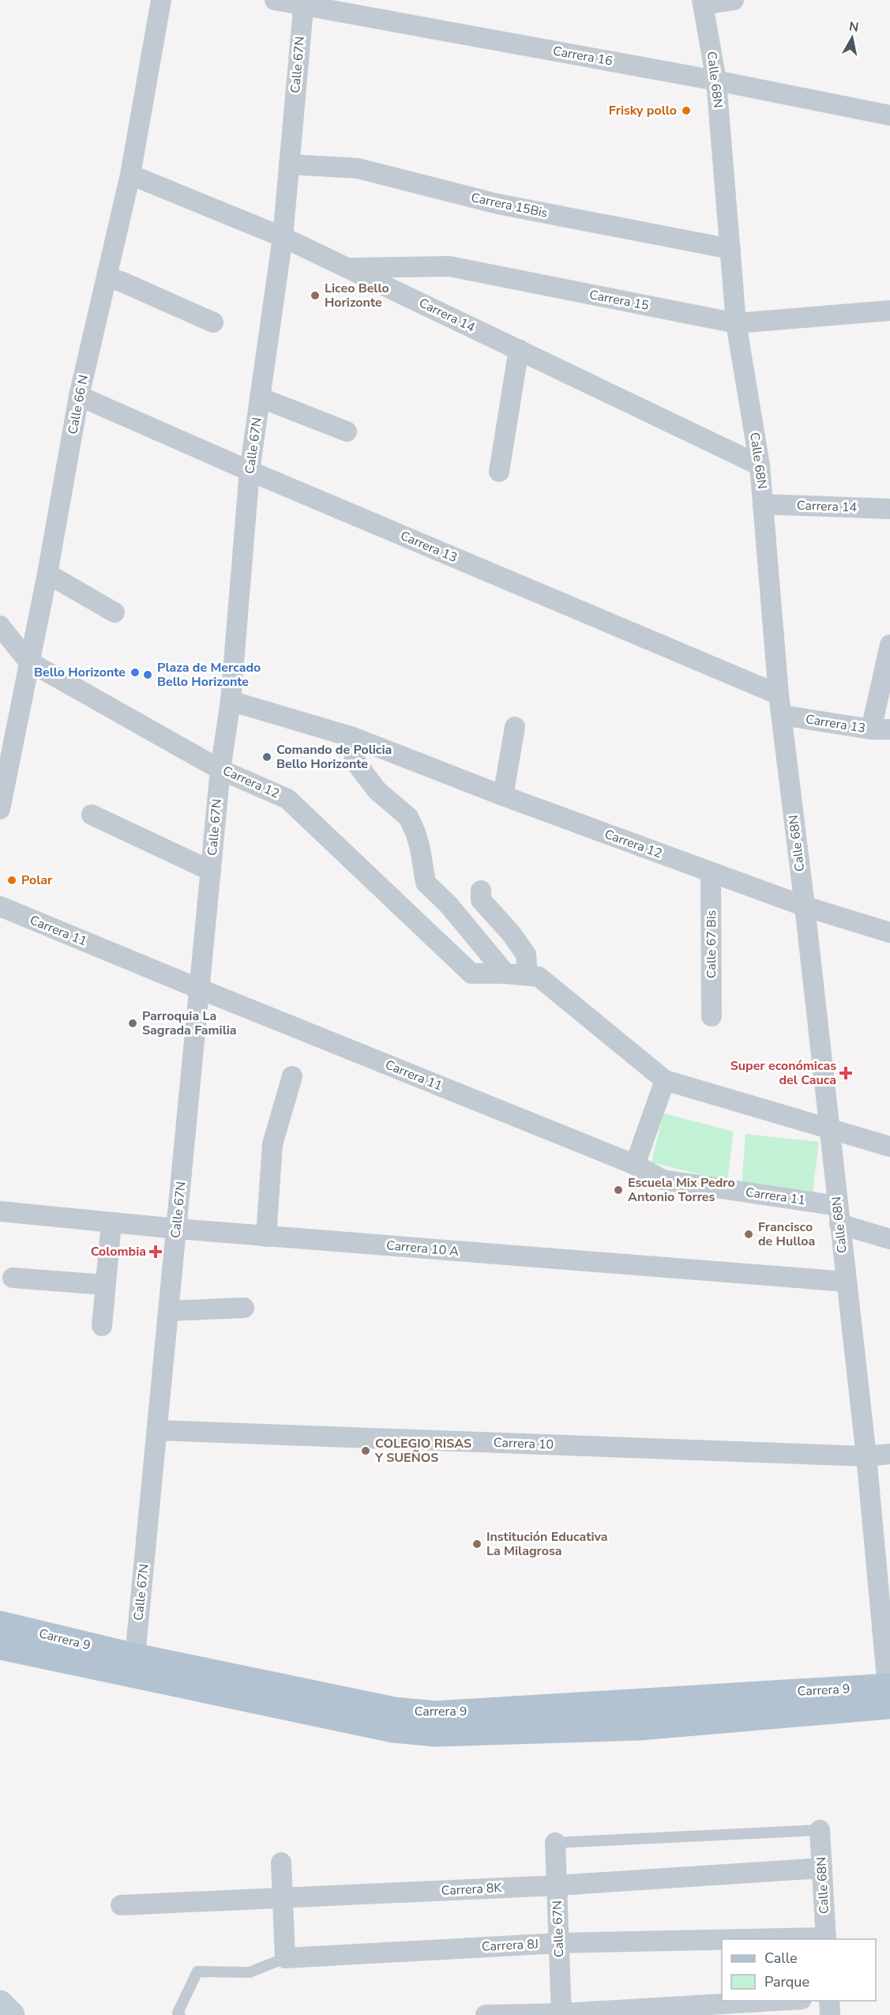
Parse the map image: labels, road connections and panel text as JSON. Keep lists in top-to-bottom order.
{
  "streets": {
    "main road": ["Carrera 9"],
    "street": [
      "Carrera 16",
      "Calle 67N",
      "Calle 68N",
      "Carrera 15Bis",
      "Carrera 15",
      "Carrera 14",
      "Calle 66 N",
      "Carrera 13",
      "Carrera 12",
      "Carrera 11",
      "Calle 67 Bis",
      "Carrera 10 A",
      "Carrera 10",
      "Carrera 8K",
      "Carrera 8J"
    ]
  },
  "crossings": [
    ["Carrera 16", "Calle 67N"],
    ["Carrera 16", "Calle 68N"],
    ["Calle 67N", "Carrera 15Bis"],
    ["Calle 67N", "Carrera 14"],
    ["Calle 67N", "Carrera 13"],
    ["Calle 67N", "Carrera 12"],
    ["Calle 67N", "Carrera 11"],
    ["Calle 67N", "Carrera 10 A"],
    ["Calle 67N", "Carrera 10"],
    ["Calle 67N", "Carrera 9"],
    ["Calle 67N", "Carrera 8K"],
    ["Calle 67N", "Carrera 8J"],
    ["Calle 68N", "Carrera 15Bis"],
    ["Calle 68N", "Carrera 15"],
    ["Calle 68N", "Carrera 14"],
    ["Calle 68N", "Carrera 13"],
    ["Calle 68N", "Carrera 12"],
    ["Calle 68N", "Carrera 11"],
    ["Calle 68N", "Carrera 10 A"],
    ["Calle 68N", "Carrera 10"],
    ["Calle 68N", "Carrera 9"],
    ["Calle 68N", "Carrera 8K"],
    ["Carrera 15", "Carrera 14"],
    ["Carrera 14", "Calle 66 N"],
    ["Calle 66 N", "Carrera 13"],
    ["Calle 66 N", "Carrera 12"],
    ["Carrera 12", "Calle 67 Bis"]
  ],
  "places": {
    "other": [
      "Frisky pollo",
      "Liceo Bello Horizonte",
      "Bello Horizonte",
      "Plaza de Mercado Bello Horizonte",
      "Comando de Policia Bello Horizonte",
      "Polar",
      "Parroquia La Sagrada Familia",
      "Escuela Mix Pedro Antonio Torres",
      "Francisco de Hulloa",
      "COLEGIO RISAS Y SUEÑOS",
      "Institución Educativa La Milagrosa"
    ],
    "health": ["Super económicas del Cauca", "Colombia"]
  },
  "legend": ["Calle", "Parque"],
  "north": "top"
}
